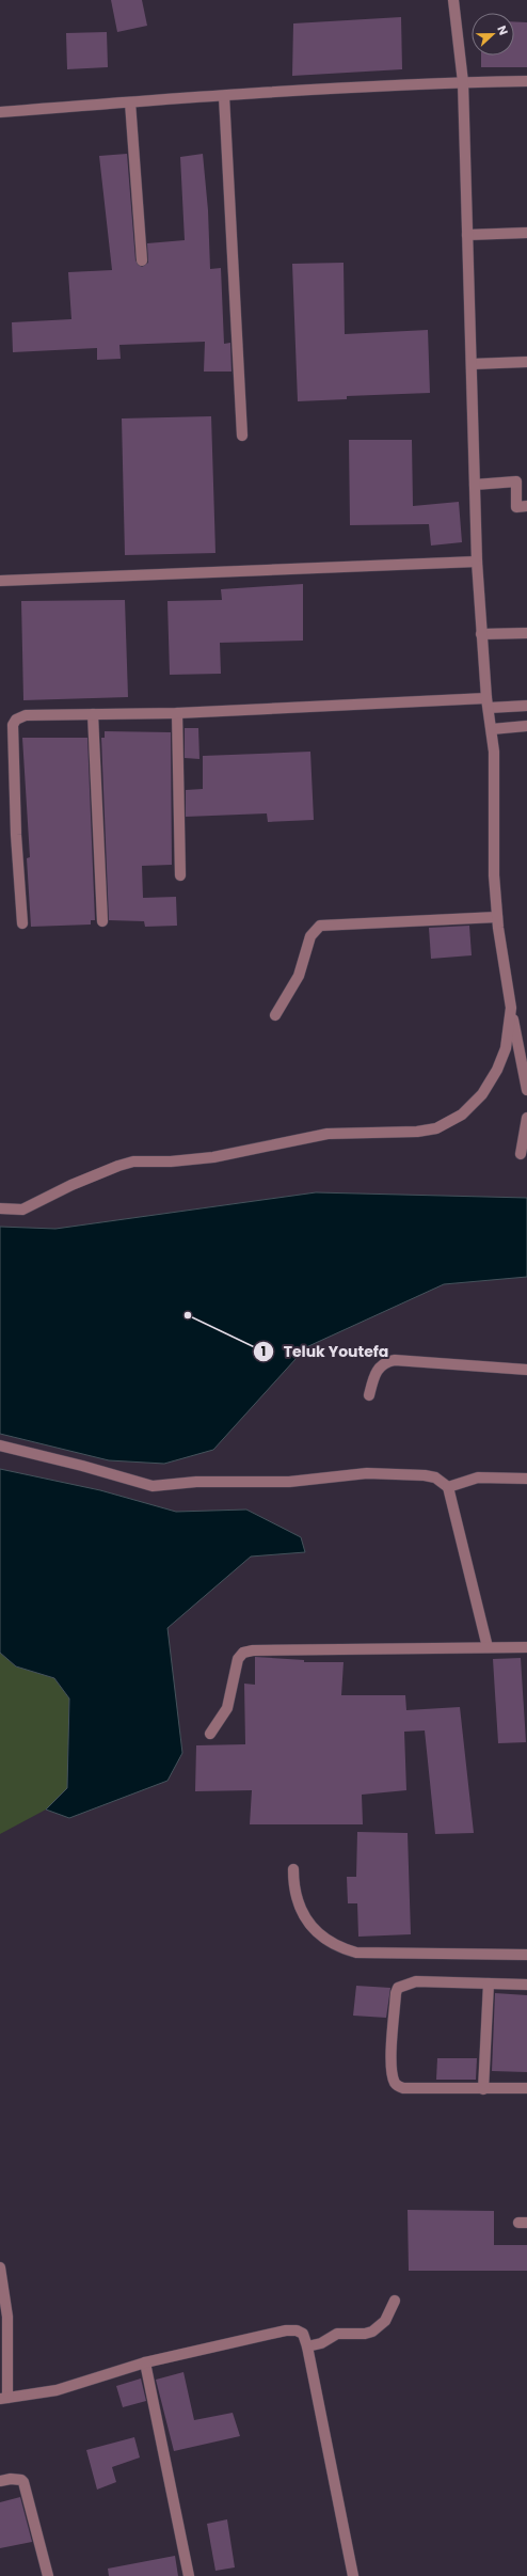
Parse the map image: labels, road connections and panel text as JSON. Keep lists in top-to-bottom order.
{
  "places": ["Teluk Youtefa"],
  "north": "right"
}
